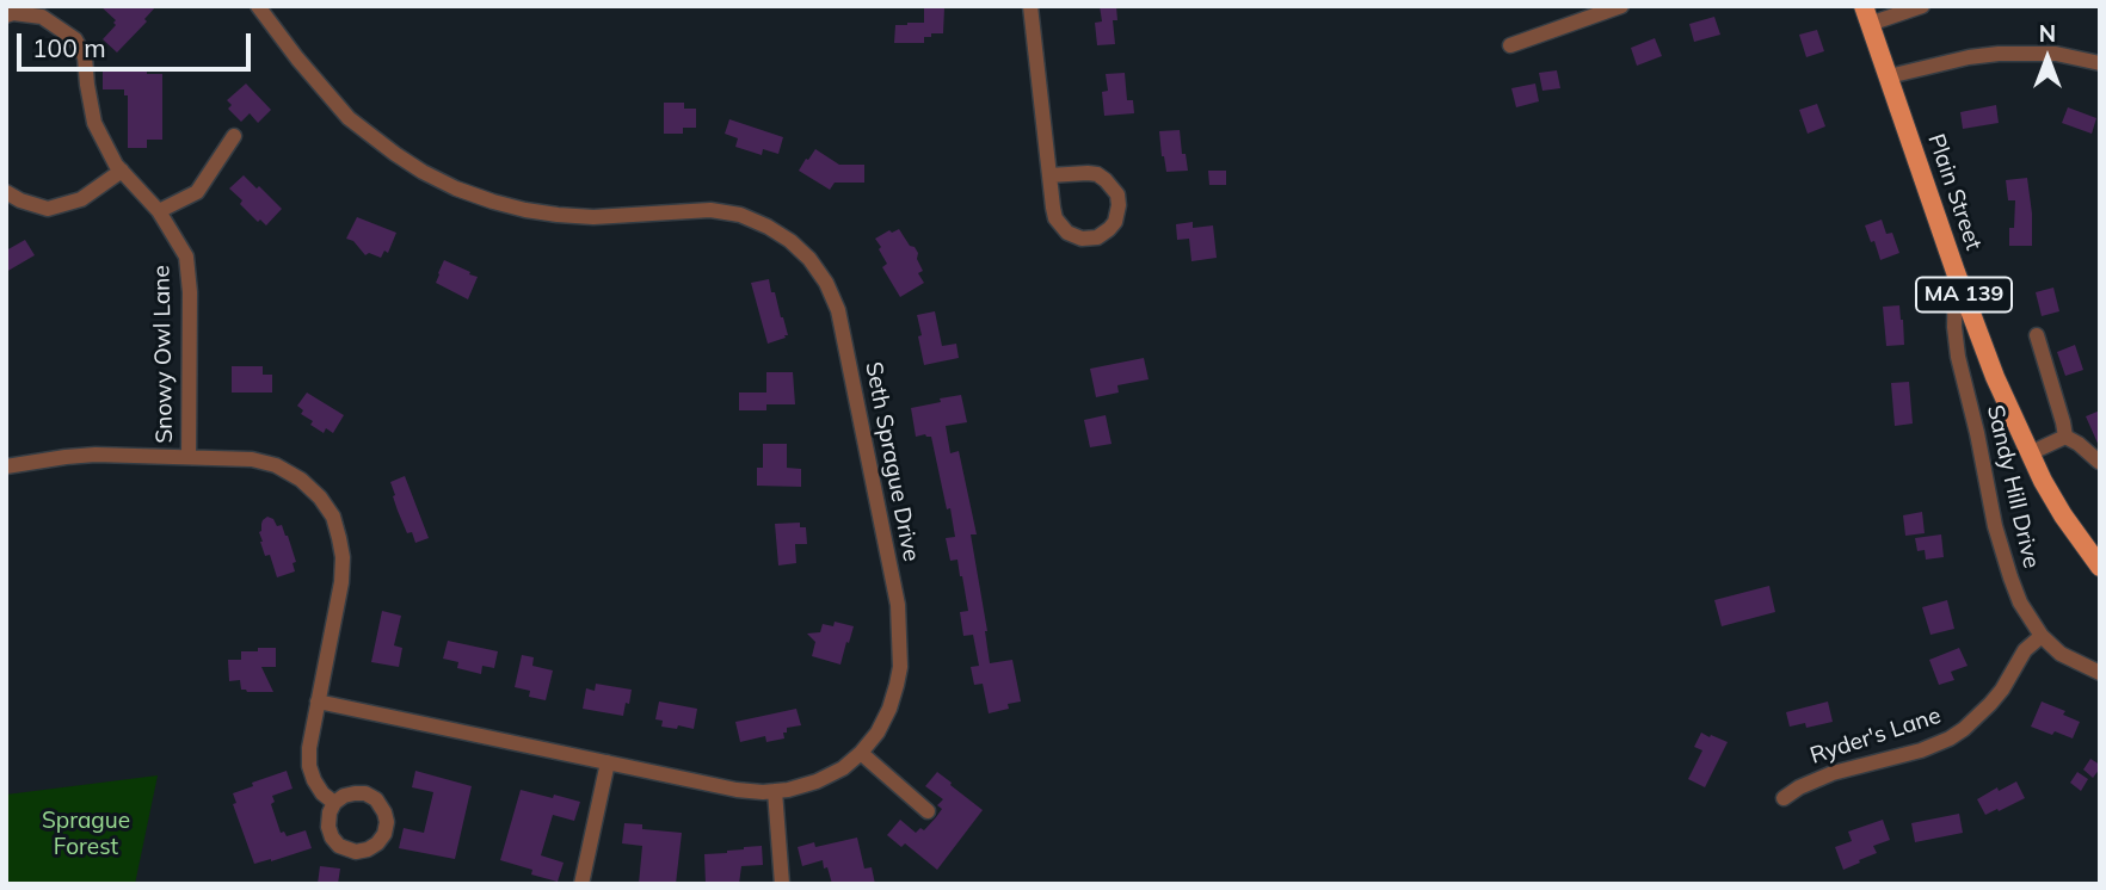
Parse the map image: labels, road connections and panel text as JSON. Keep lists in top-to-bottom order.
{
  "streets": {
    "main road": ["Plain Street", "MA 139"],
    "street": [
      "Snowy Owl Lane",
      "Seth Sprague Drive",
      "Sandy Hill Drive",
      "Ryder's Lane"
    ]
  },
  "crossings": [
    ["Plain Street", "Sandy Hill Drive"],
    ["Sandy Hill Drive", "Ryder's Lane"]
  ],
  "parks": ["Sprague Forest"],
  "scale_bar": "100 m",
  "north": "top"
}
